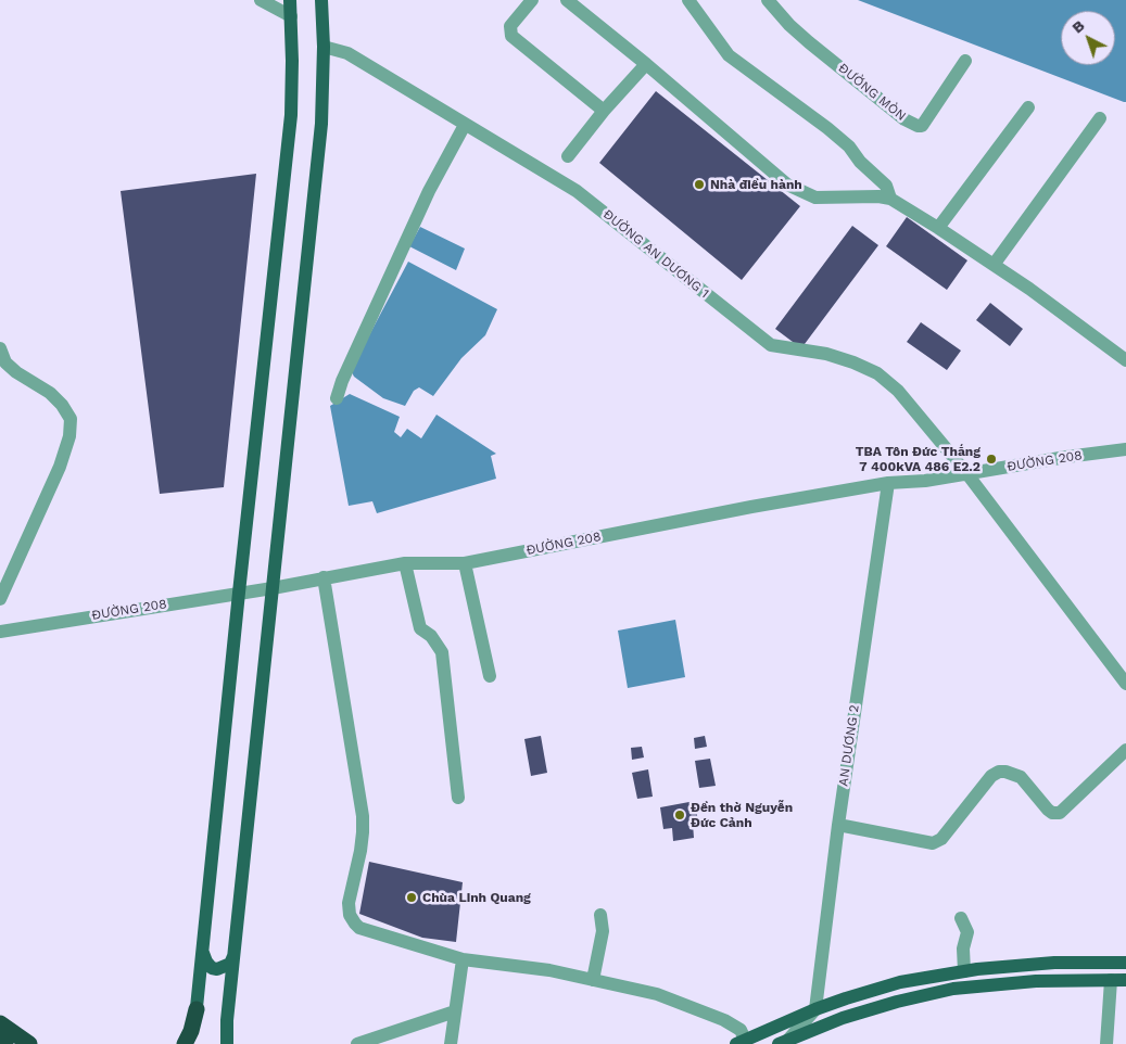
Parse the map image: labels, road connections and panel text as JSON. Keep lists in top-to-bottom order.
{
  "streets": {
    "street": [
      "ĐƯỜNG MÒN",
      "ĐƯỜNG AN DƯƠNG 1",
      "ĐƯỜNG 208",
      "AN DƯƠNG 2"
    ]
  },
  "crossings": [
    ["ĐƯỜNG AN DƯƠNG 1", "ĐƯỜNG 208"],
    ["ĐƯỜNG 208", "AN DƯƠNG 2"]
  ],
  "places": [
    "Nhà điều hành",
    "TBA Tôn Đức Thắng 7 400kVA 486 E2.2",
    "Đền thờ Nguyễn Đức Cảnh",
    "Chùa Linh Quang"
  ],
  "north": "top left"
}
